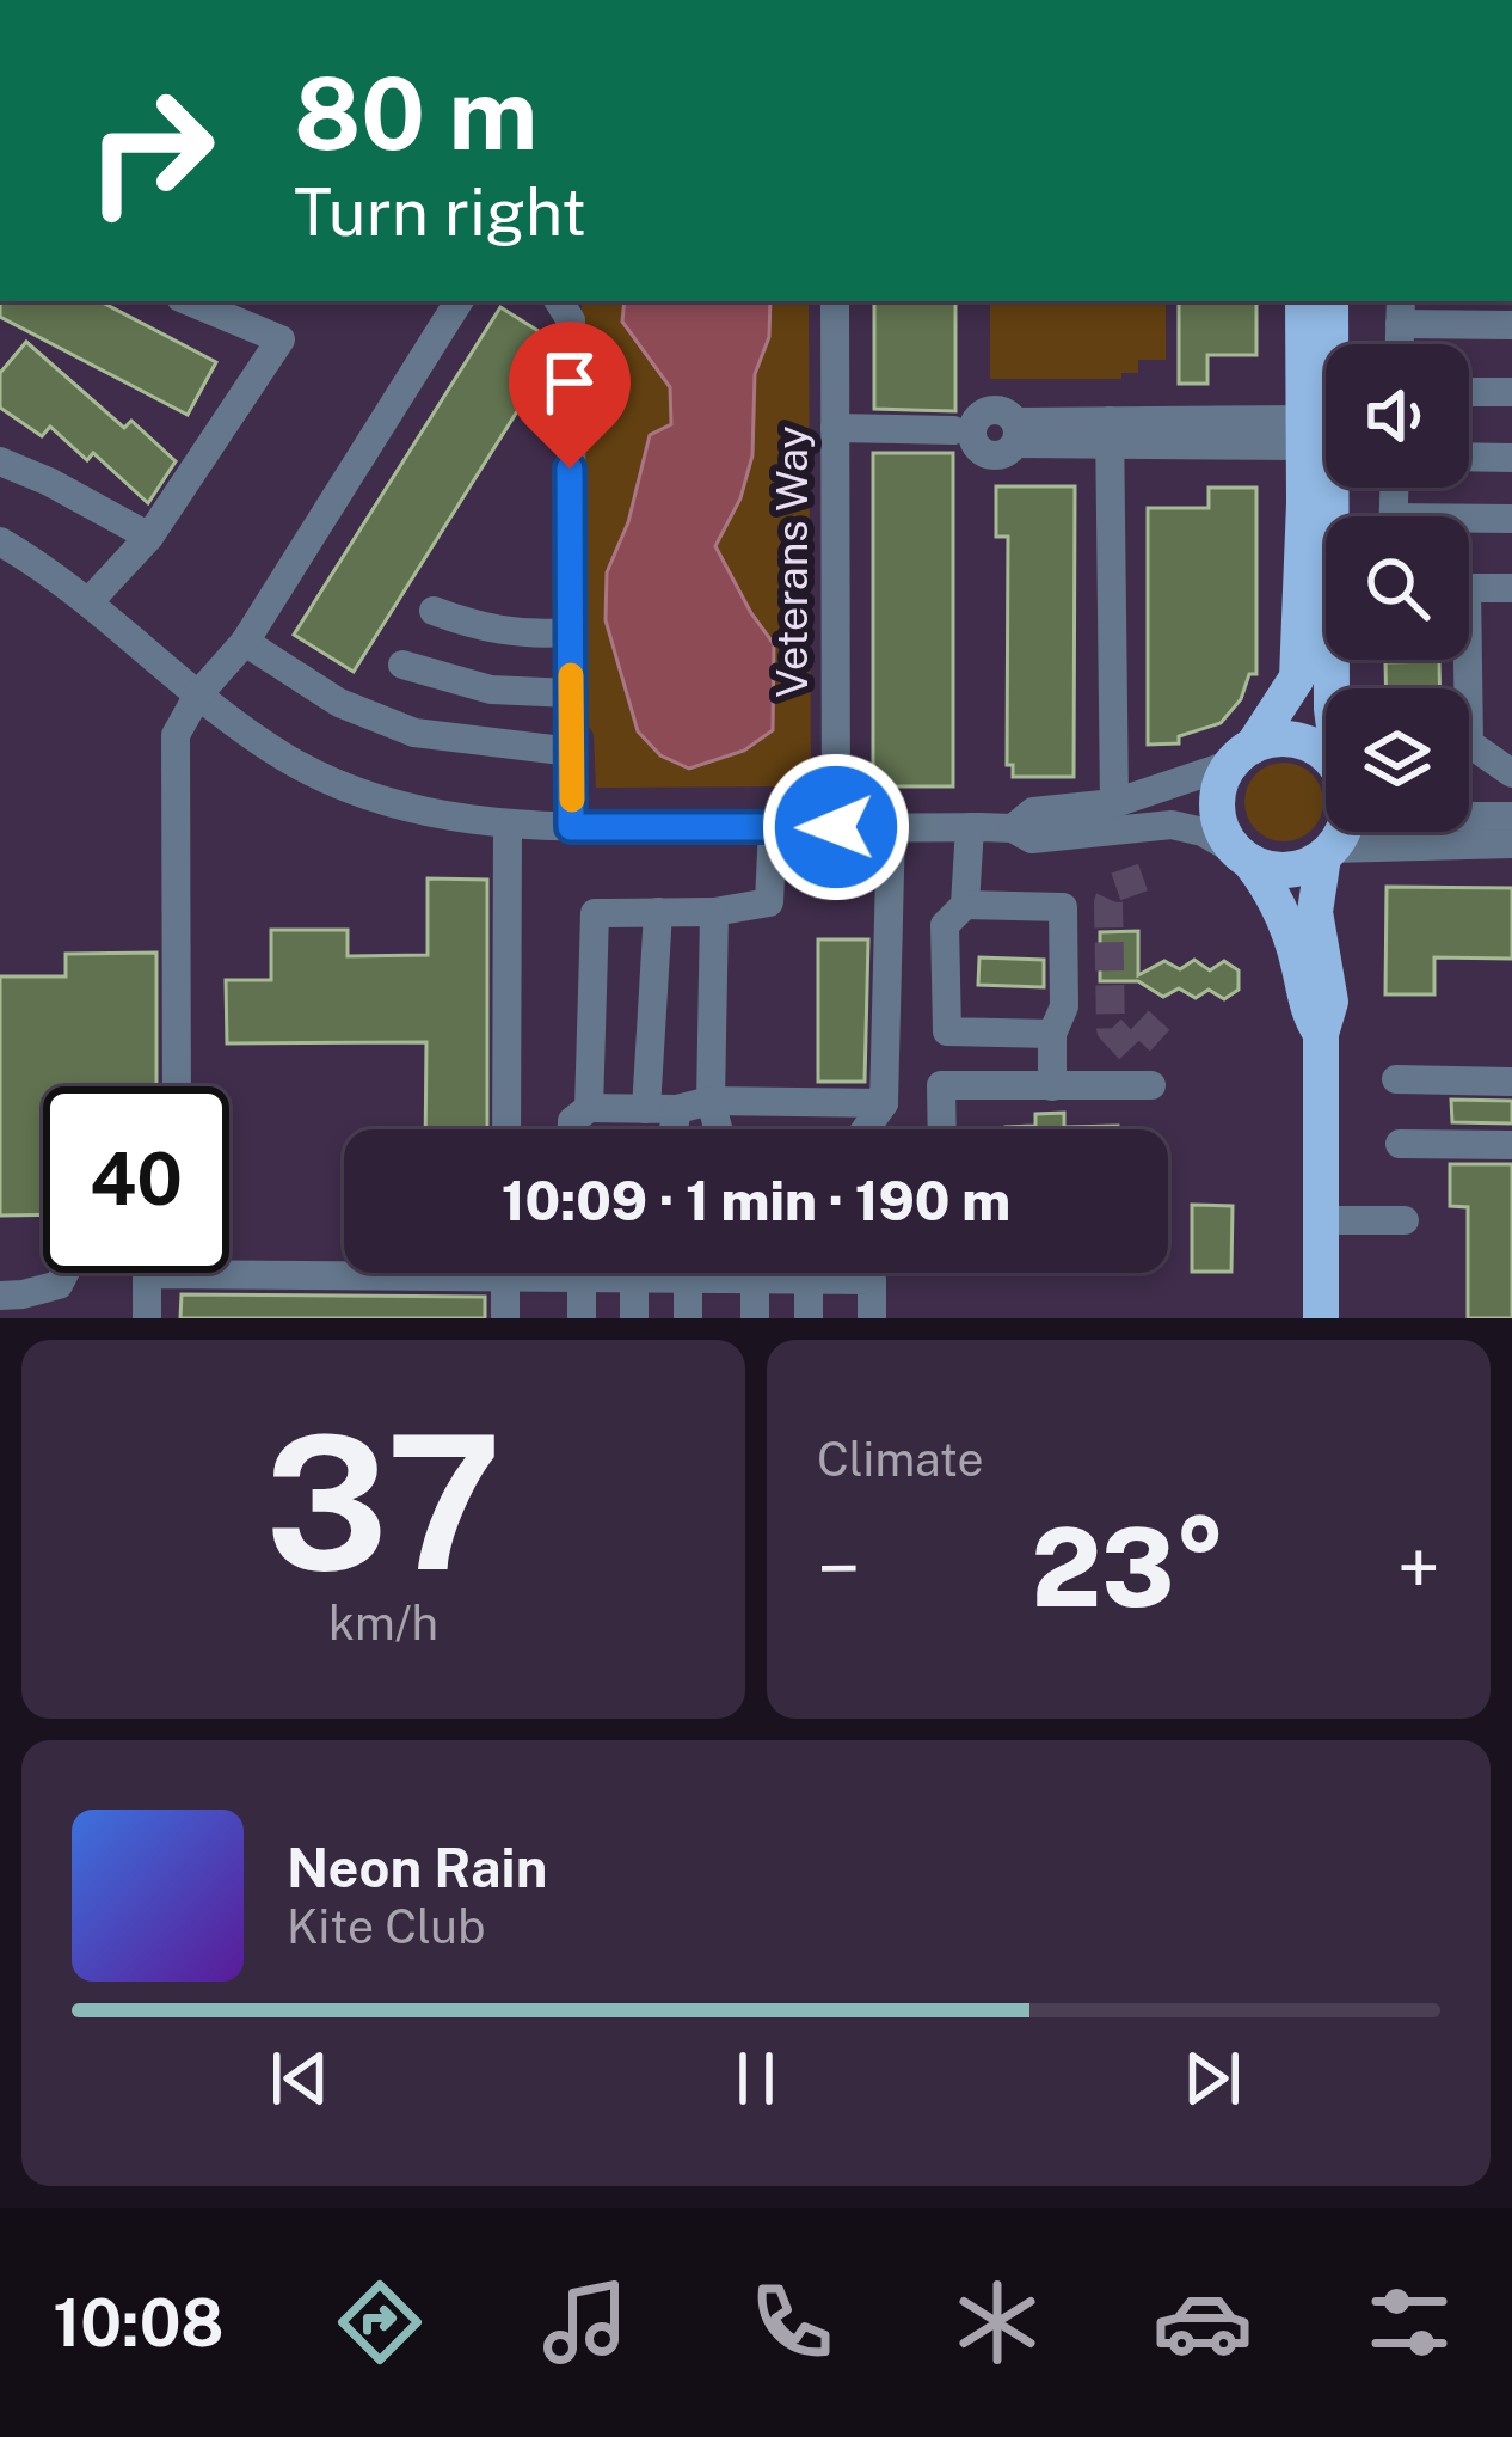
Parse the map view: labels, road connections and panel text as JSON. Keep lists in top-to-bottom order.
{
  "streets": {
    "street": ["Veterans Way"]
  },
  "page": {
    "turn": ["80 m", "Turn right"],
    "limit": "40",
    "trip": "10:09 · 1 min · 190 m",
    "tile": [
      ["37", "km/h"],
      "Climate"
    ],
    "heat": ["−", "23°", "+"],
    "song": ["Neon Rain", "Kite Club"],
    "tabs": "10:08"
  }
}
